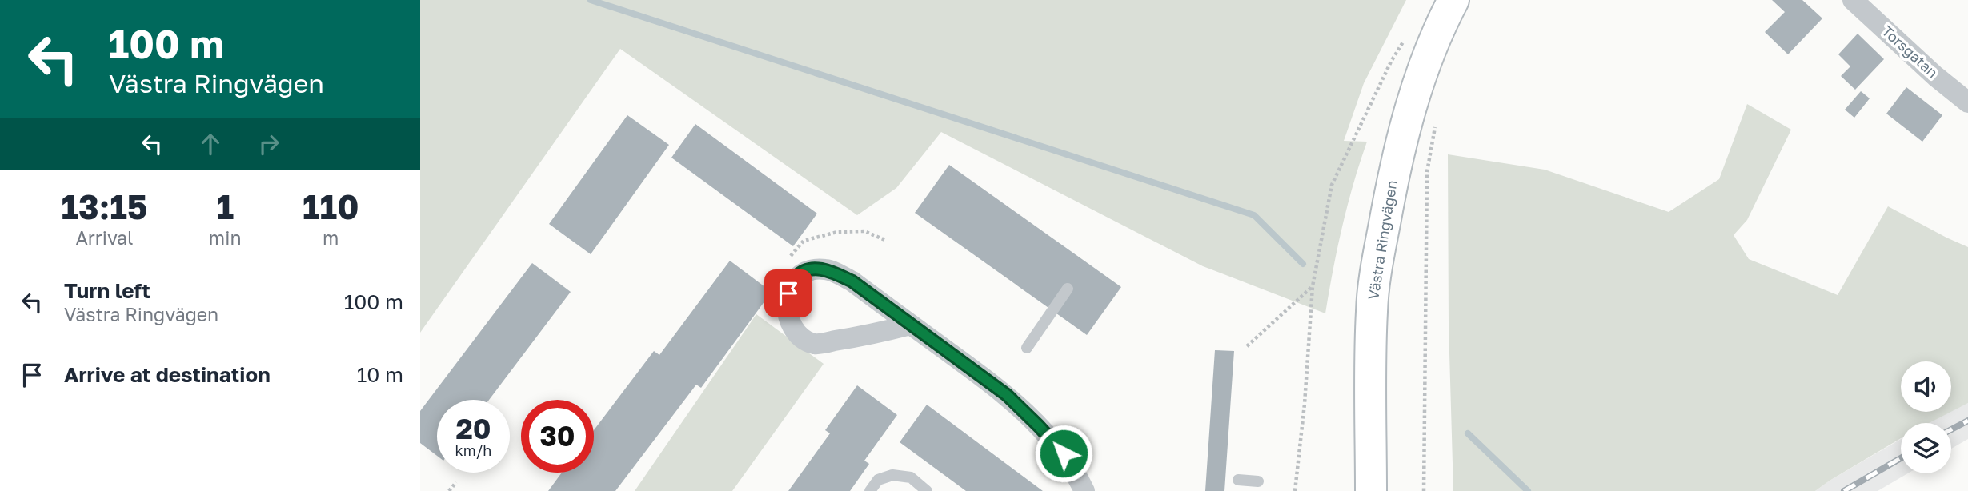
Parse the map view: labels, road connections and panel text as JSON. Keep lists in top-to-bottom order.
{
  "streets": {
    "main road": ["Västra Ringvägen"],
    "street": ["Torsgatan"]
  },
  "page": {
    "turn": ["100 m", "Västra Ringvägen"],
    "eta": [
      "13:15",
      "Arrival",
      "1",
      "min",
      "110",
      "m"
    ],
    "list": [
      {
        "name": "Turn left",
        "note": "Västra Ringvägen",
        "value": "100 m"
      },
      {
        "name": "Arrive at destination",
        "value": "10 m"
      }
    ],
    "speed": "20 km/h",
    "limit": "30"
  }
}
